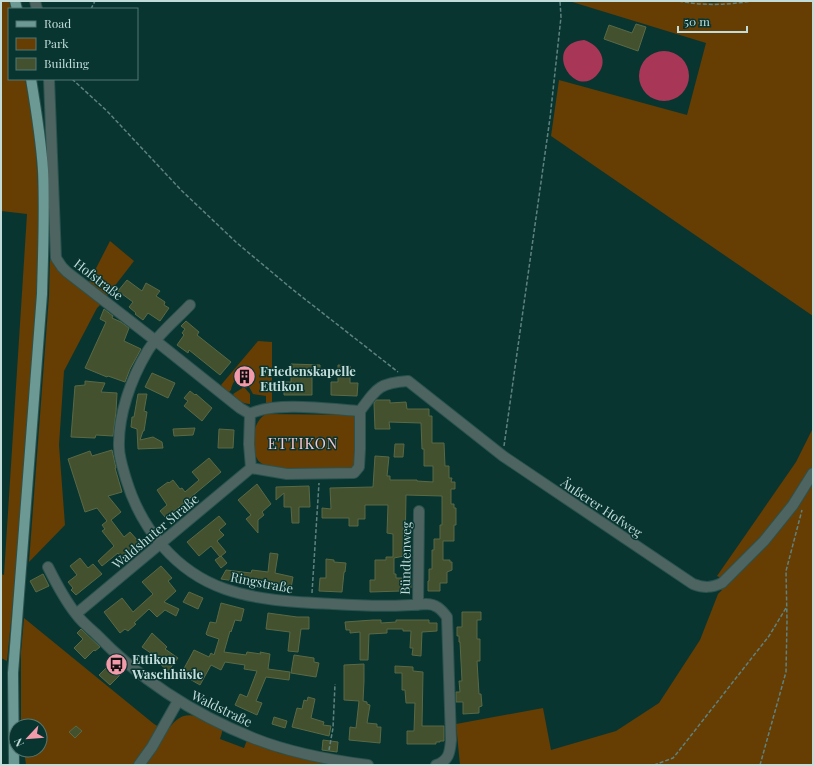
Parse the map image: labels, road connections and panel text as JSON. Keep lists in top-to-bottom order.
{
  "streets": {
    "street": [
      "Hofstraße",
      "Äußerer Hofweg",
      "Waldshuter Straße",
      "Bündtenweg",
      "Ringstraße",
      "Waldstraße"
    ]
  },
  "crossings": [
    ["Hofstraße", "Ringstraße"],
    ["Waldshuter Straße", "Ringstraße"],
    ["Waldshuter Straße", "Waldstraße"],
    ["Bündtenweg", "Ringstraße"]
  ],
  "districts": ["ETTIKON"],
  "places": {
    "building": ["Friedenskapelle Ettikon"],
    "bus stop": ["Ettikon Waschhüsle"]
  },
  "legend": ["Road", "Park", "Building"],
  "scale_bar": "50 m",
  "north": "bottom left"
}
